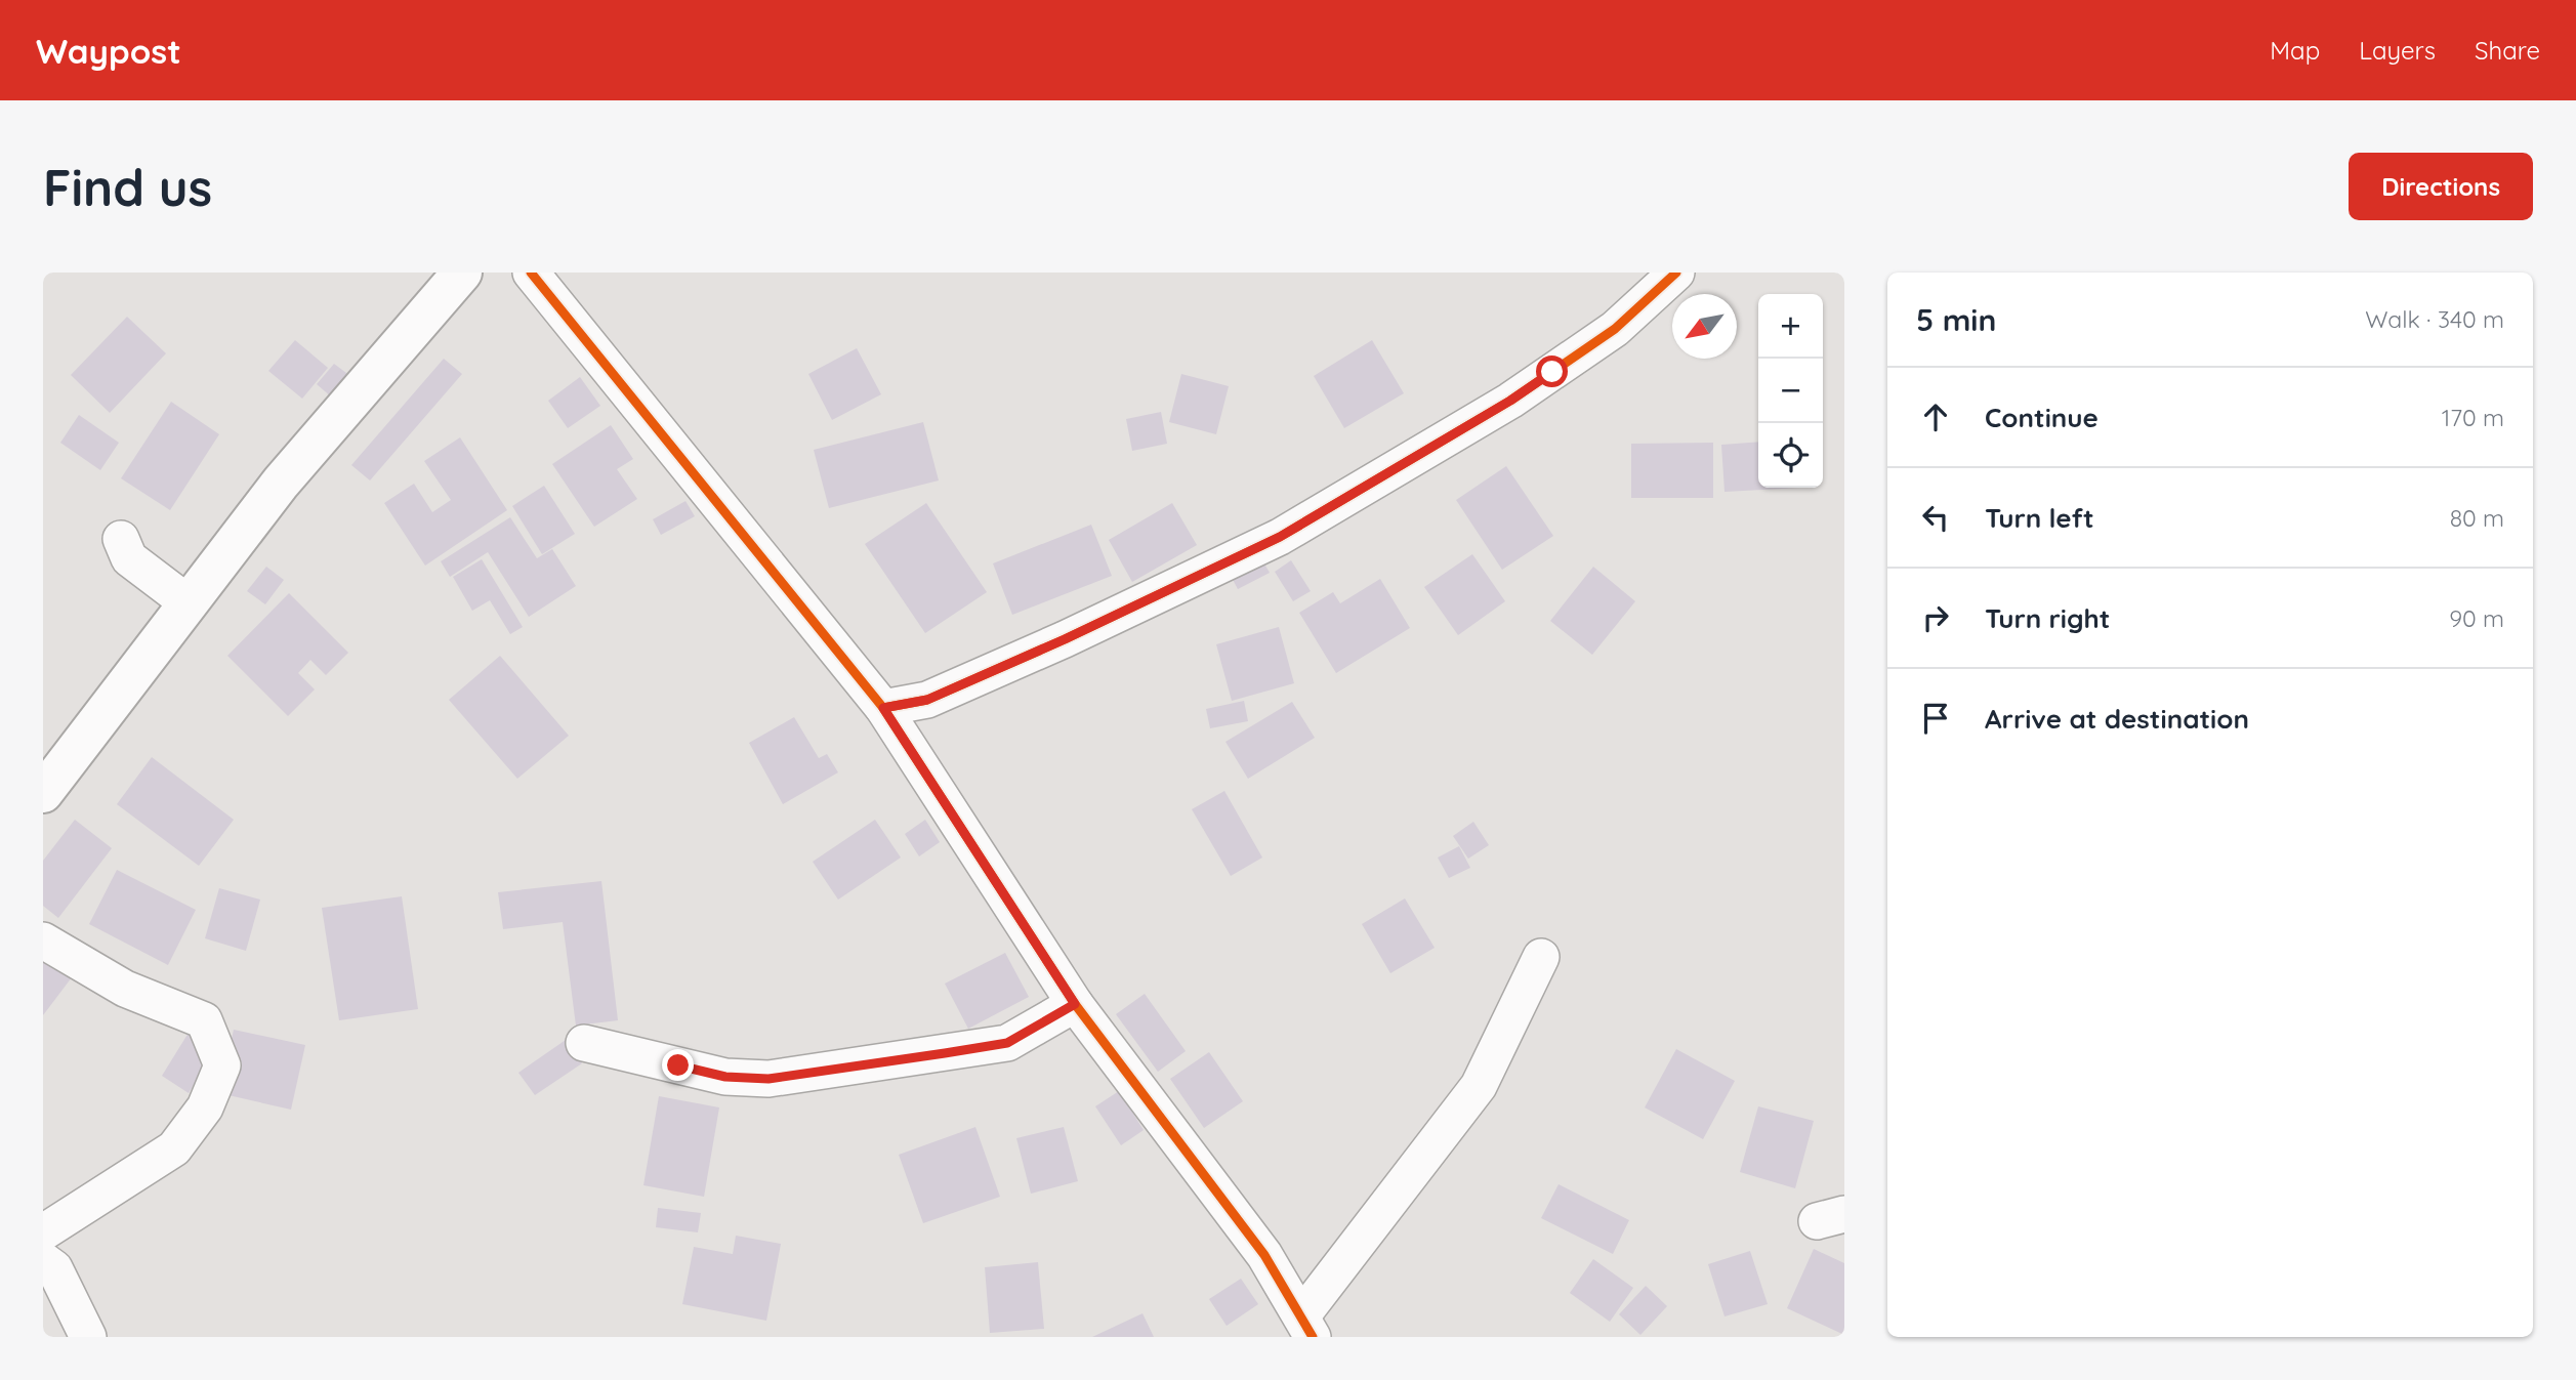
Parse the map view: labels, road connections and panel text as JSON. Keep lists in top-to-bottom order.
{
  "north": "bottom left",
  "page": {
    "header": "Waypost",
    "nav": ["Map", "Layers", "Share"],
    "buttons": "Directions",
    "title": "Find us",
    "heading": ["5 min", "Walk · 340 m"],
    "map_buttons": ["+", "−"],
    "list": [
      ["Continue", "170 m"],
      ["Turn left", "80 m"],
      ["Turn right", "90 m"],
      "Arrive at destination"
    ]
  }
}
